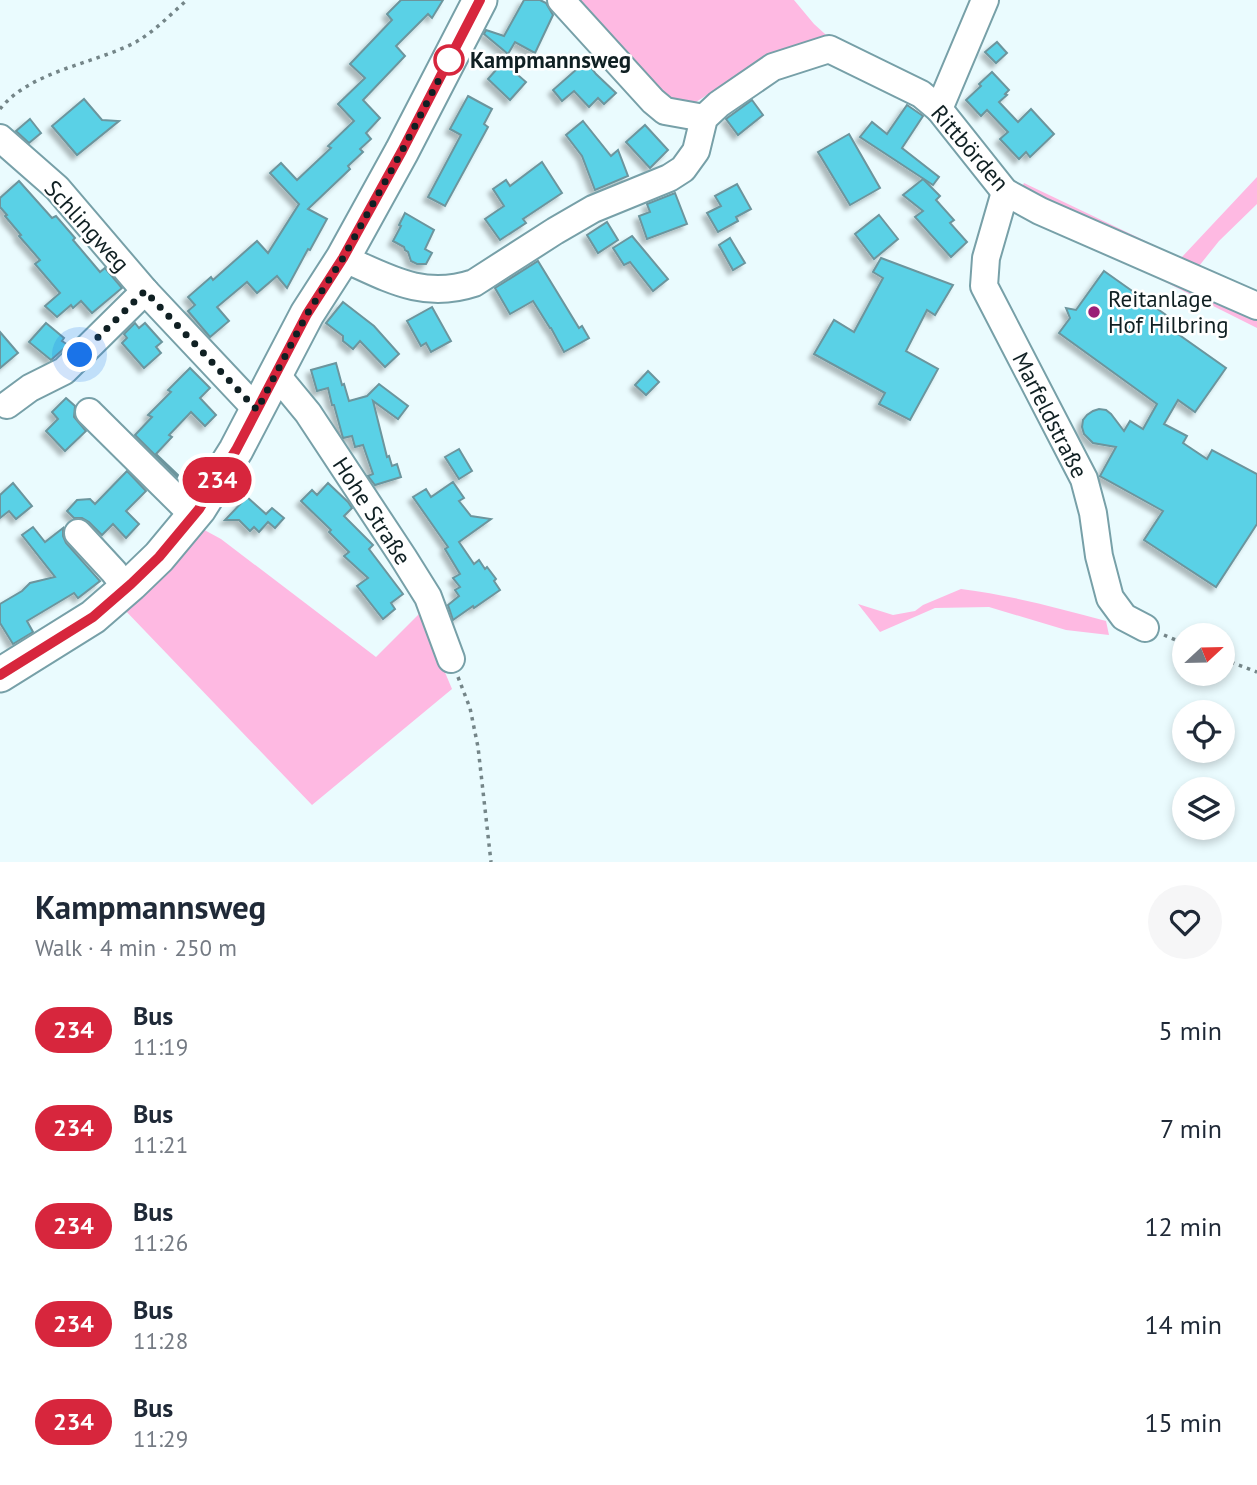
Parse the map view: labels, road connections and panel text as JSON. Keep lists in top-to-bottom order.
{
  "streets": {
    "street": [
      "Rittbörden",
      "Schlingweg",
      "Marfeldstraße",
      "Hohe Straße"
    ]
  },
  "crossings": [
    ["Rittbörden", "Marfeldstraße"]
  ],
  "places": ["Kampmannsweg", "Reitanlage Hof Hilbring"],
  "lines": ["bus line 234"],
  "north": "right",
  "page": {
    "on_map": "234",
    "heading": ["Kampmannsweg", "Walk · 4 min · 250 m"],
    "list": [
      {
        "mark": "234",
        "name": "Bus",
        "note": "11:19",
        "value": "5 min"
      },
      {
        "mark": "234",
        "name": "Bus",
        "note": "11:21",
        "value": "7 min"
      },
      {
        "mark": "234",
        "name": "Bus",
        "note": "11:26",
        "value": "12 min"
      },
      {
        "mark": "234",
        "name": "Bus",
        "note": "11:28",
        "value": "14 min"
      },
      {
        "mark": "234",
        "name": "Bus",
        "note": "11:29",
        "value": "15 min"
      }
    ]
  }
}
